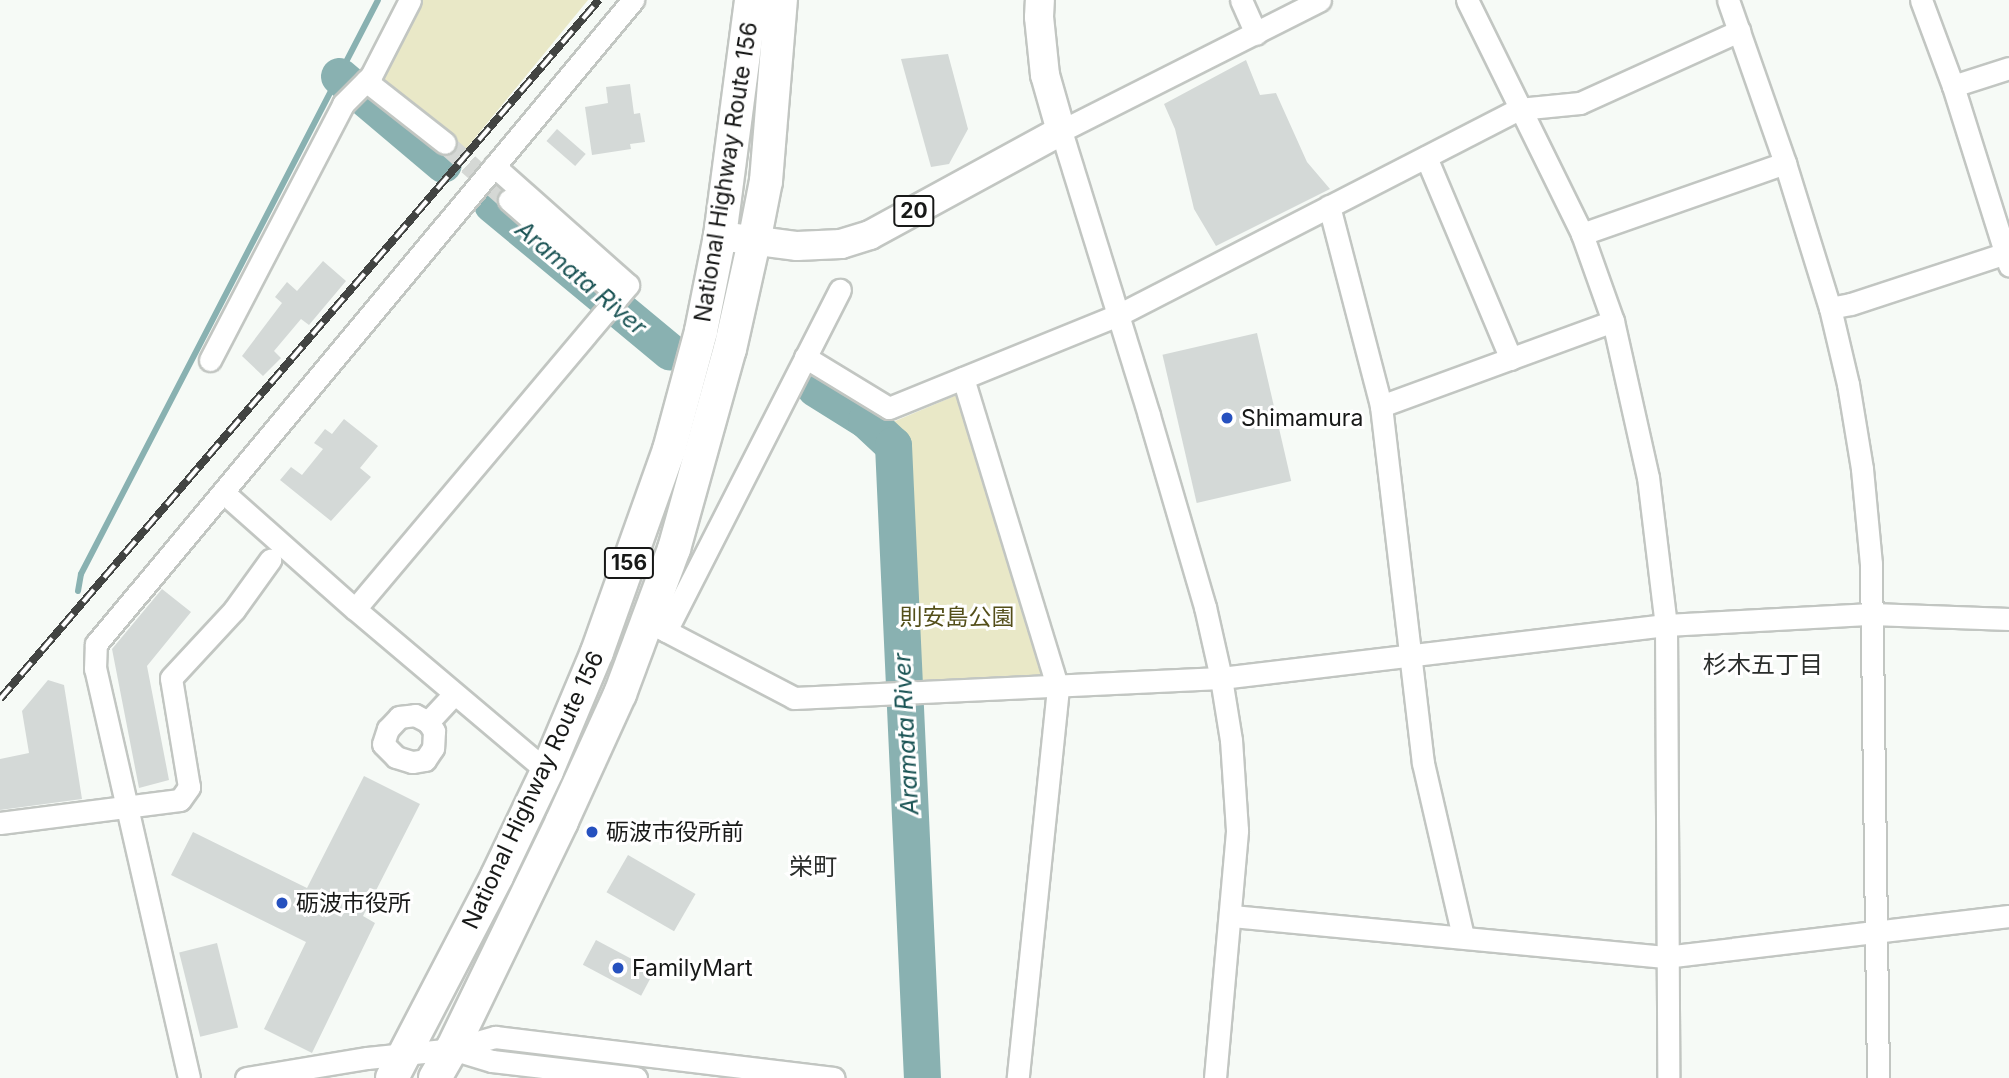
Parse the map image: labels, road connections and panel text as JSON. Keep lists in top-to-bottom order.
{
  "streets": {
    "highway": ["National Highway Route 156", "156"],
    "main road": ["20"]
  },
  "crossings": [
    ["National Highway Route 156", "20"]
  ],
  "districts": ["杉木五丁目", "栄町"],
  "water": ["Aramata River"],
  "parks": ["則安島公園"],
  "places": [
    "Shimamura",
    "砺波市役所前",
    "砺波市役所",
    "FamilyMart"
  ]
}
